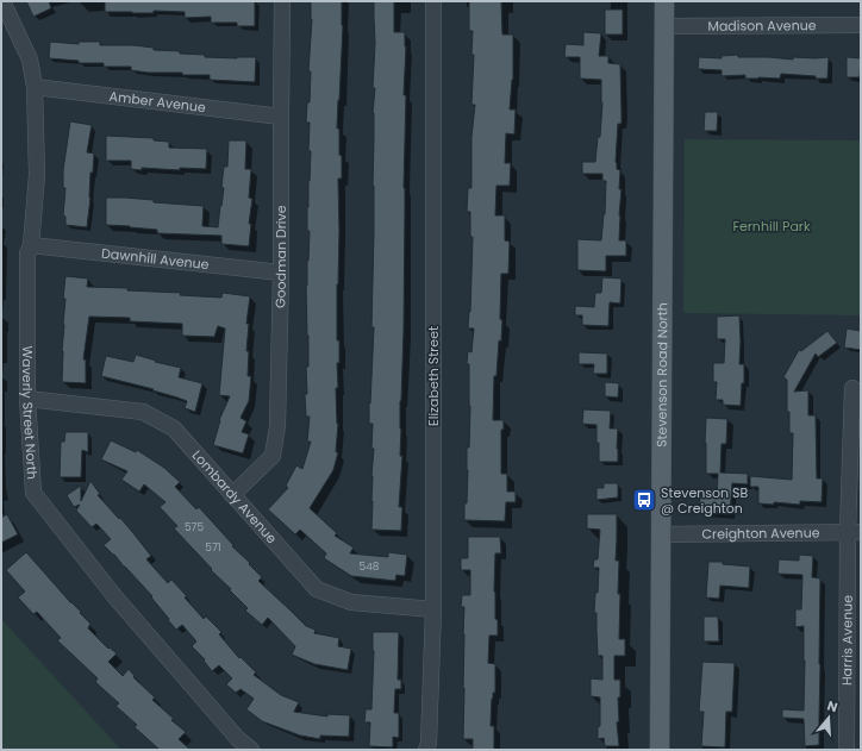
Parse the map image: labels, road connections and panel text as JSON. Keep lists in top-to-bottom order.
{
  "streets": {
    "main road": ["Stevenson Road North"],
    "street": [
      "Madison Avenue",
      "Amber Avenue",
      "Goodman Drive",
      "Dawnhill Avenue",
      "Elizabeth Street",
      "Waverly Street North",
      "Lombardy Avenue",
      "Creighton Avenue",
      "Harris Avenue"
    ]
  },
  "crossings": [
    ["Madison Avenue", "Stevenson Road North"],
    ["Amber Avenue", "Goodman Drive"],
    ["Amber Avenue", "Waverly Street North"],
    ["Goodman Drive", "Dawnhill Avenue"],
    ["Goodman Drive", "Lombardy Avenue"],
    ["Dawnhill Avenue", "Waverly Street North"],
    ["Stevenson Road North", "Creighton Avenue"],
    ["Elizabeth Street", "Lombardy Avenue"],
    ["Waverly Street North", "Lombardy Avenue"],
    ["Creighton Avenue", "Harris Avenue"]
  ],
  "parks": ["Fernhill Park"],
  "places": {
    "bus stop": ["Stevenson SB @ Creighton"]
  },
  "house_numbers": ["575", "571", "548"],
  "north": "top"
}
